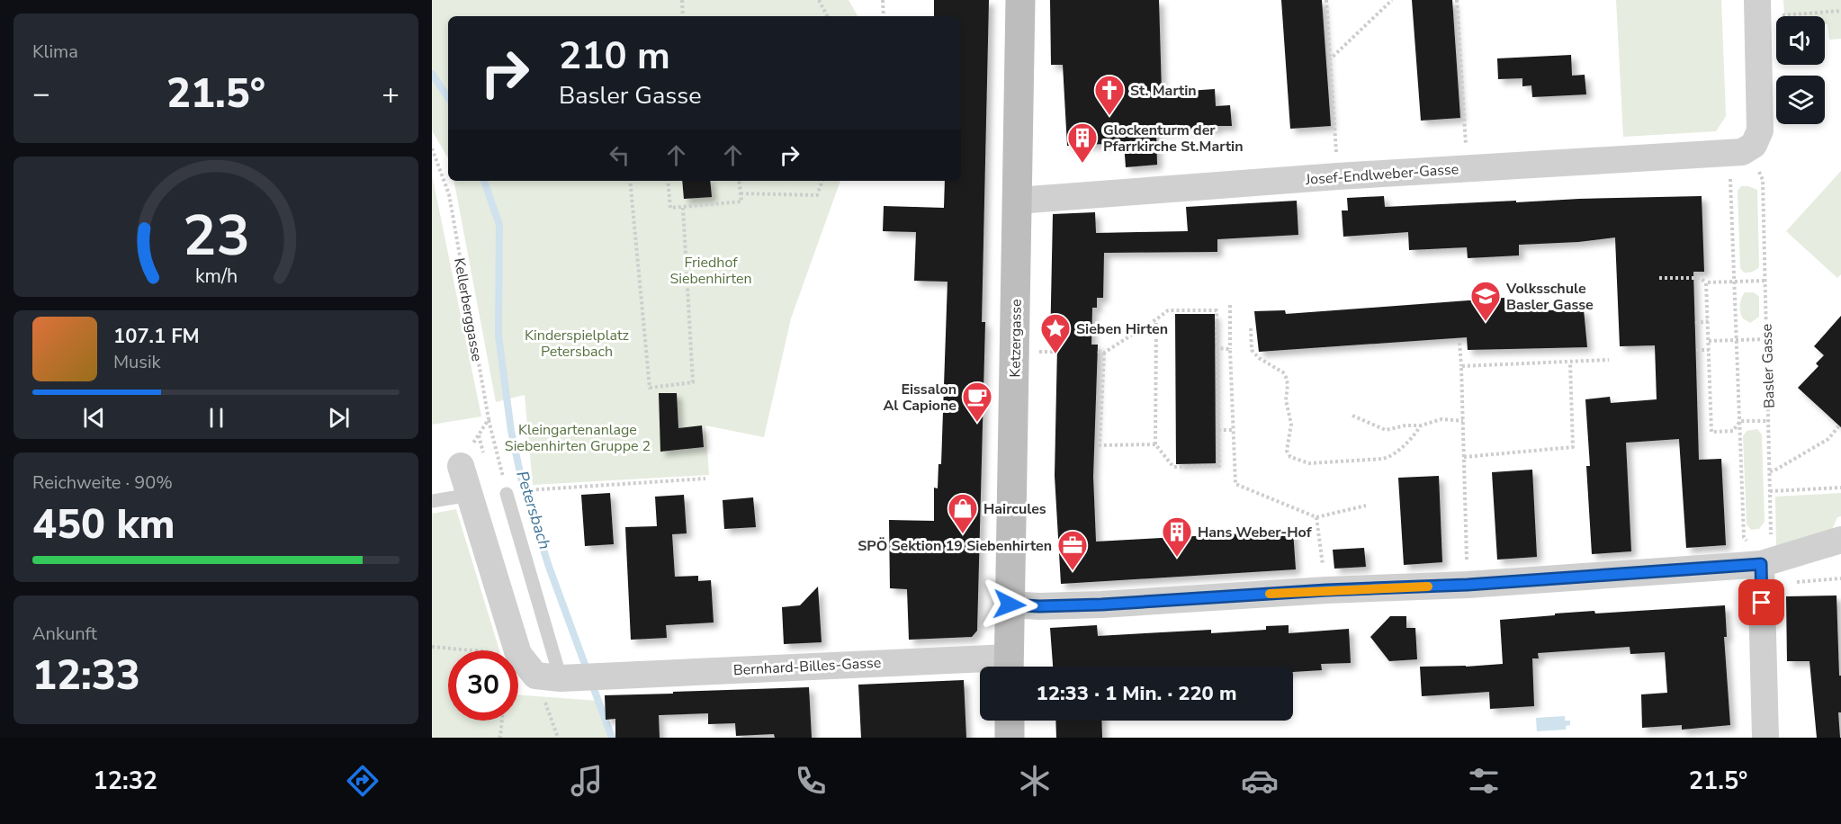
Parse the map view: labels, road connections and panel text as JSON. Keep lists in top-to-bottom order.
{
  "streets": {
    "main road": ["Ketzergasse"],
    "street": ["Josef-Endlweber-Gasse", "Bernhard-Billes-Gasse"],
    "path": ["Kellerberggasse", "Basler Gasse"]
  },
  "crossings": [
    ["Josef-Endlweber-Gasse", "Ketzergasse"],
    ["Josef-Endlweber-Gasse", "Basler Gasse"]
  ],
  "water": ["Petersbach"],
  "parks": ["Friedhof Siebenhirten", "Kinderspielplatz Petersbach", "Kleingartenanlage Siebenhirten Gruppe 2"],
  "places": {
    "church": ["St. Martin"],
    "building": ["Glockenturm der Pfarrkirche St.Martin", "Hans Weber-Hof"],
    "school or university": ["Volksschule Basler Gasse"],
    "place": ["Sieben Hirten"],
    "cafe": ["Eissalon Al Capione"],
    "shop": ["Haircules"],
    "office": ["SPÖ Sektion 19 Siebenhirten"]
  },
  "page": {
    "tile": [
      "Klima",
      ["Reichweite · 90%", "450 km"],
      ["Ankunft", "12:33"]
    ],
    "turn": ["210 m", "Basler Gasse"],
    "heat": ["−", "21.5°", "+"],
    "song": ["107.1 FM", "Musik"],
    "limit": "30",
    "trip": "12:33 · 1 Min. · 220 m",
    "tabs": ["12:32", "21.5°"],
    "gauge": ["23", "km/h"]
  }
}
